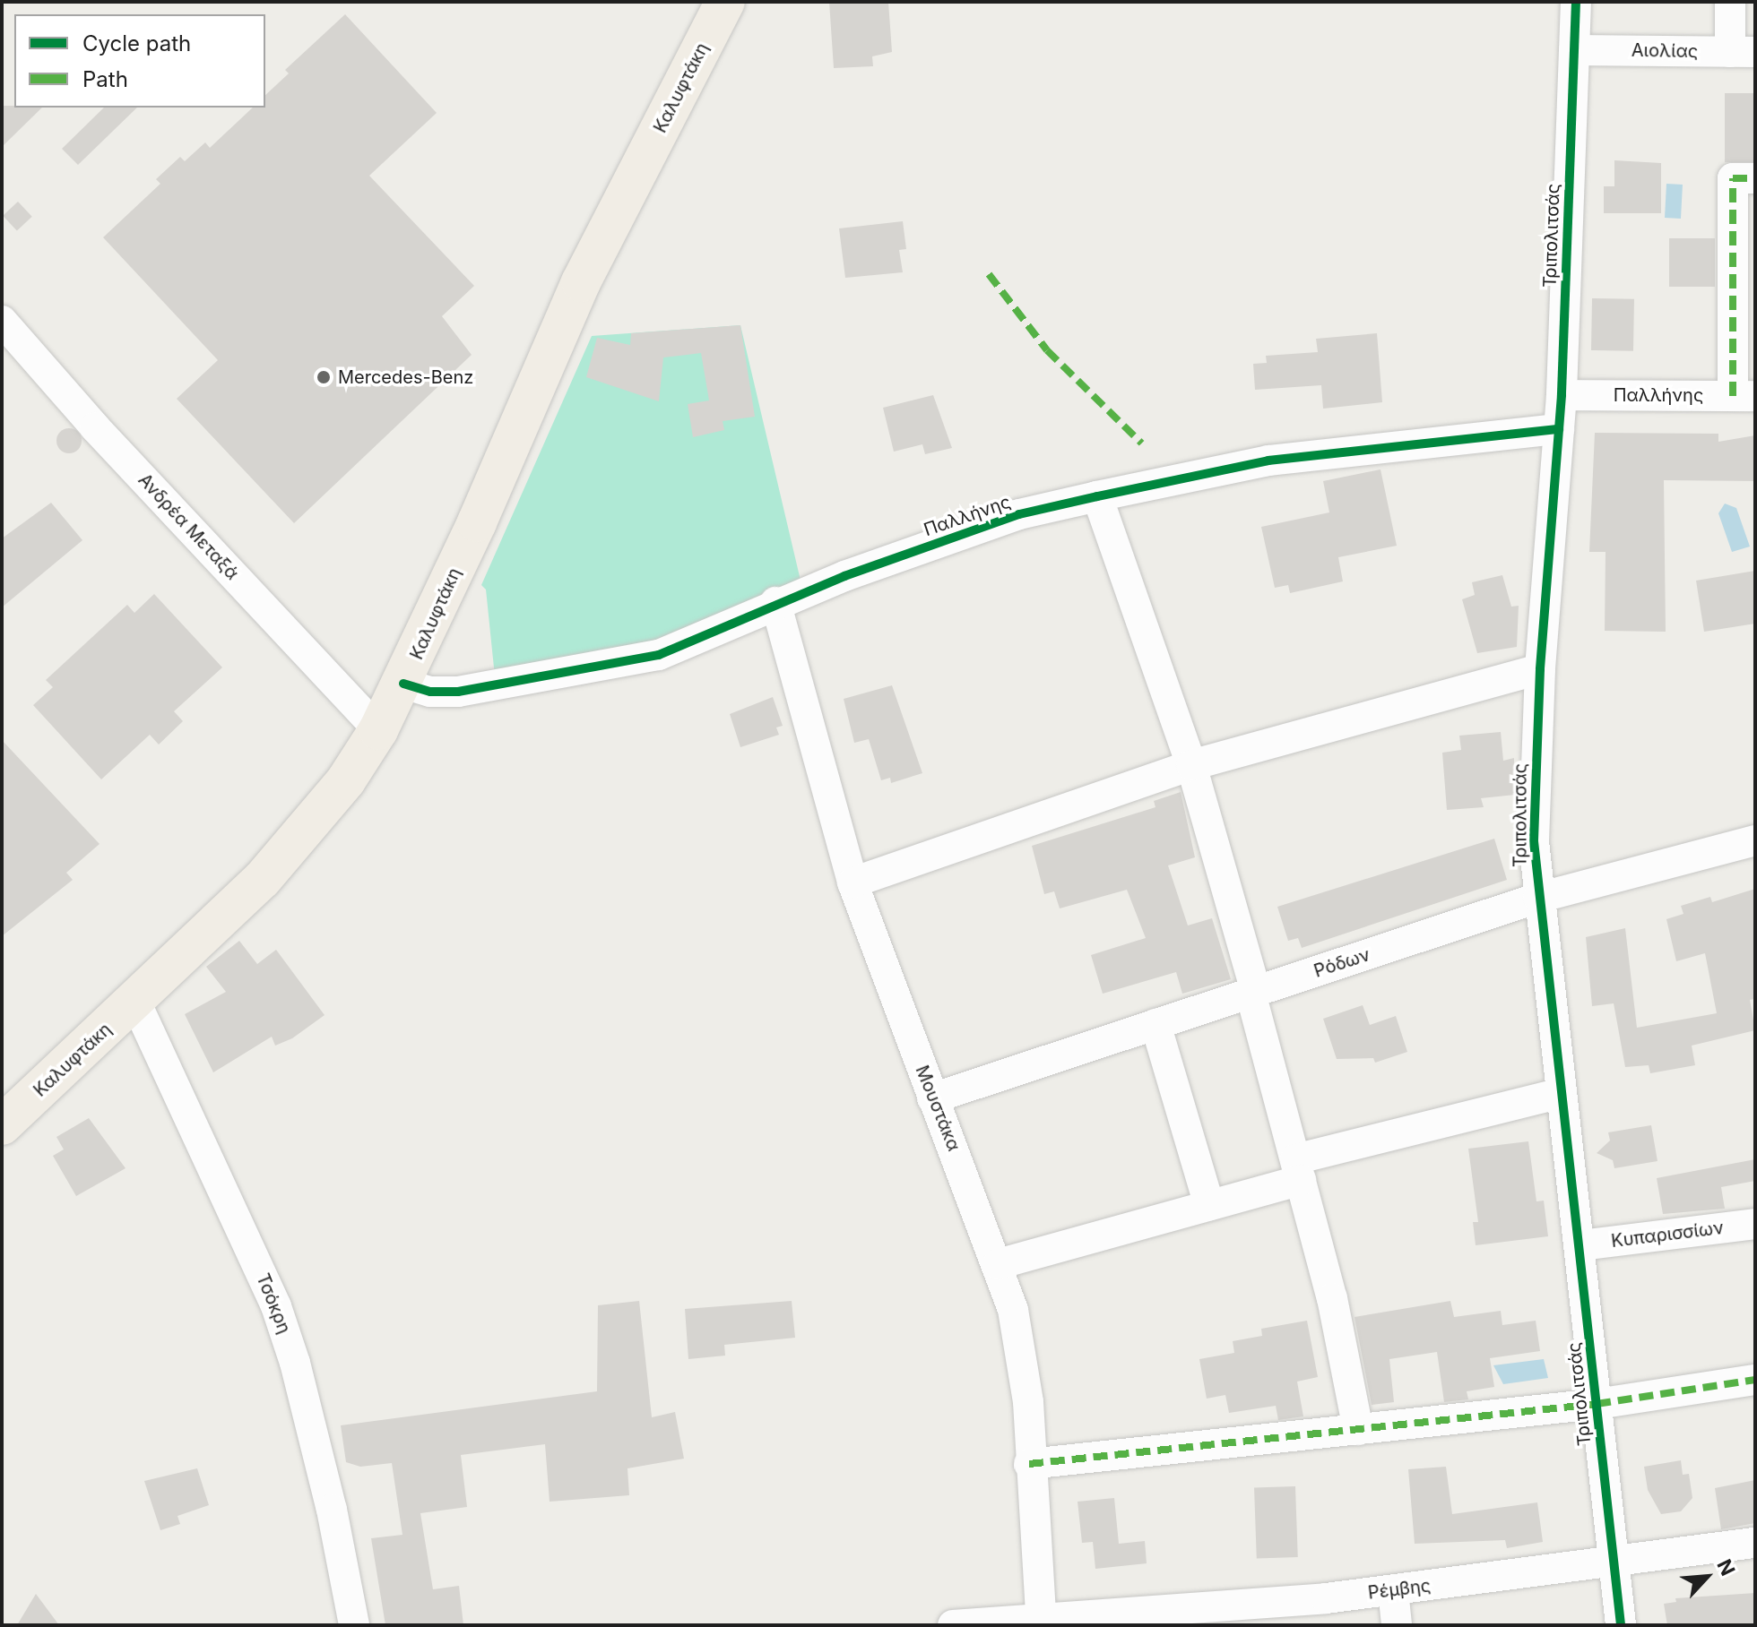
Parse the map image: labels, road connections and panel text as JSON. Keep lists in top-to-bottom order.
{
  "streets": {
    "main road": ["Καλυφτάκη"],
    "street": [
      "Αιολίας",
      "Τριπολιτσάς",
      "Παλλήνης",
      "Ανδρέα Μεταξά",
      "Ρόδων",
      "Μουστάκα",
      "Κυπαρισσίων",
      "Τσόκρη",
      "Ρέμβης"
    ]
  },
  "crossings": [
    ["Αιολίας", "Τριπολιτσάς"],
    ["Καλυφτάκη", "Παλλήνης"],
    ["Καλυφτάκη", "Ανδρέα Μεταξά"],
    ["Καλυφτάκη", "Τσόκρη"],
    ["Τριπολιτσάς", "Παλλήνης"],
    ["Τριπολιτσάς", "Ρόδων"],
    ["Τριπολιτσάς", "Κυπαρισσίων"],
    ["Τριπολιτσάς", "Ρέμβης"],
    ["Παλλήνης", "Μουστάκα"],
    ["Ρόδων", "Μουστάκα"],
    ["Μουστάκα", "Ρέμβης"]
  ],
  "places": ["Mercedes-Benz"],
  "legend": ["Cycle path", "Path"],
  "north": "top right"
}
